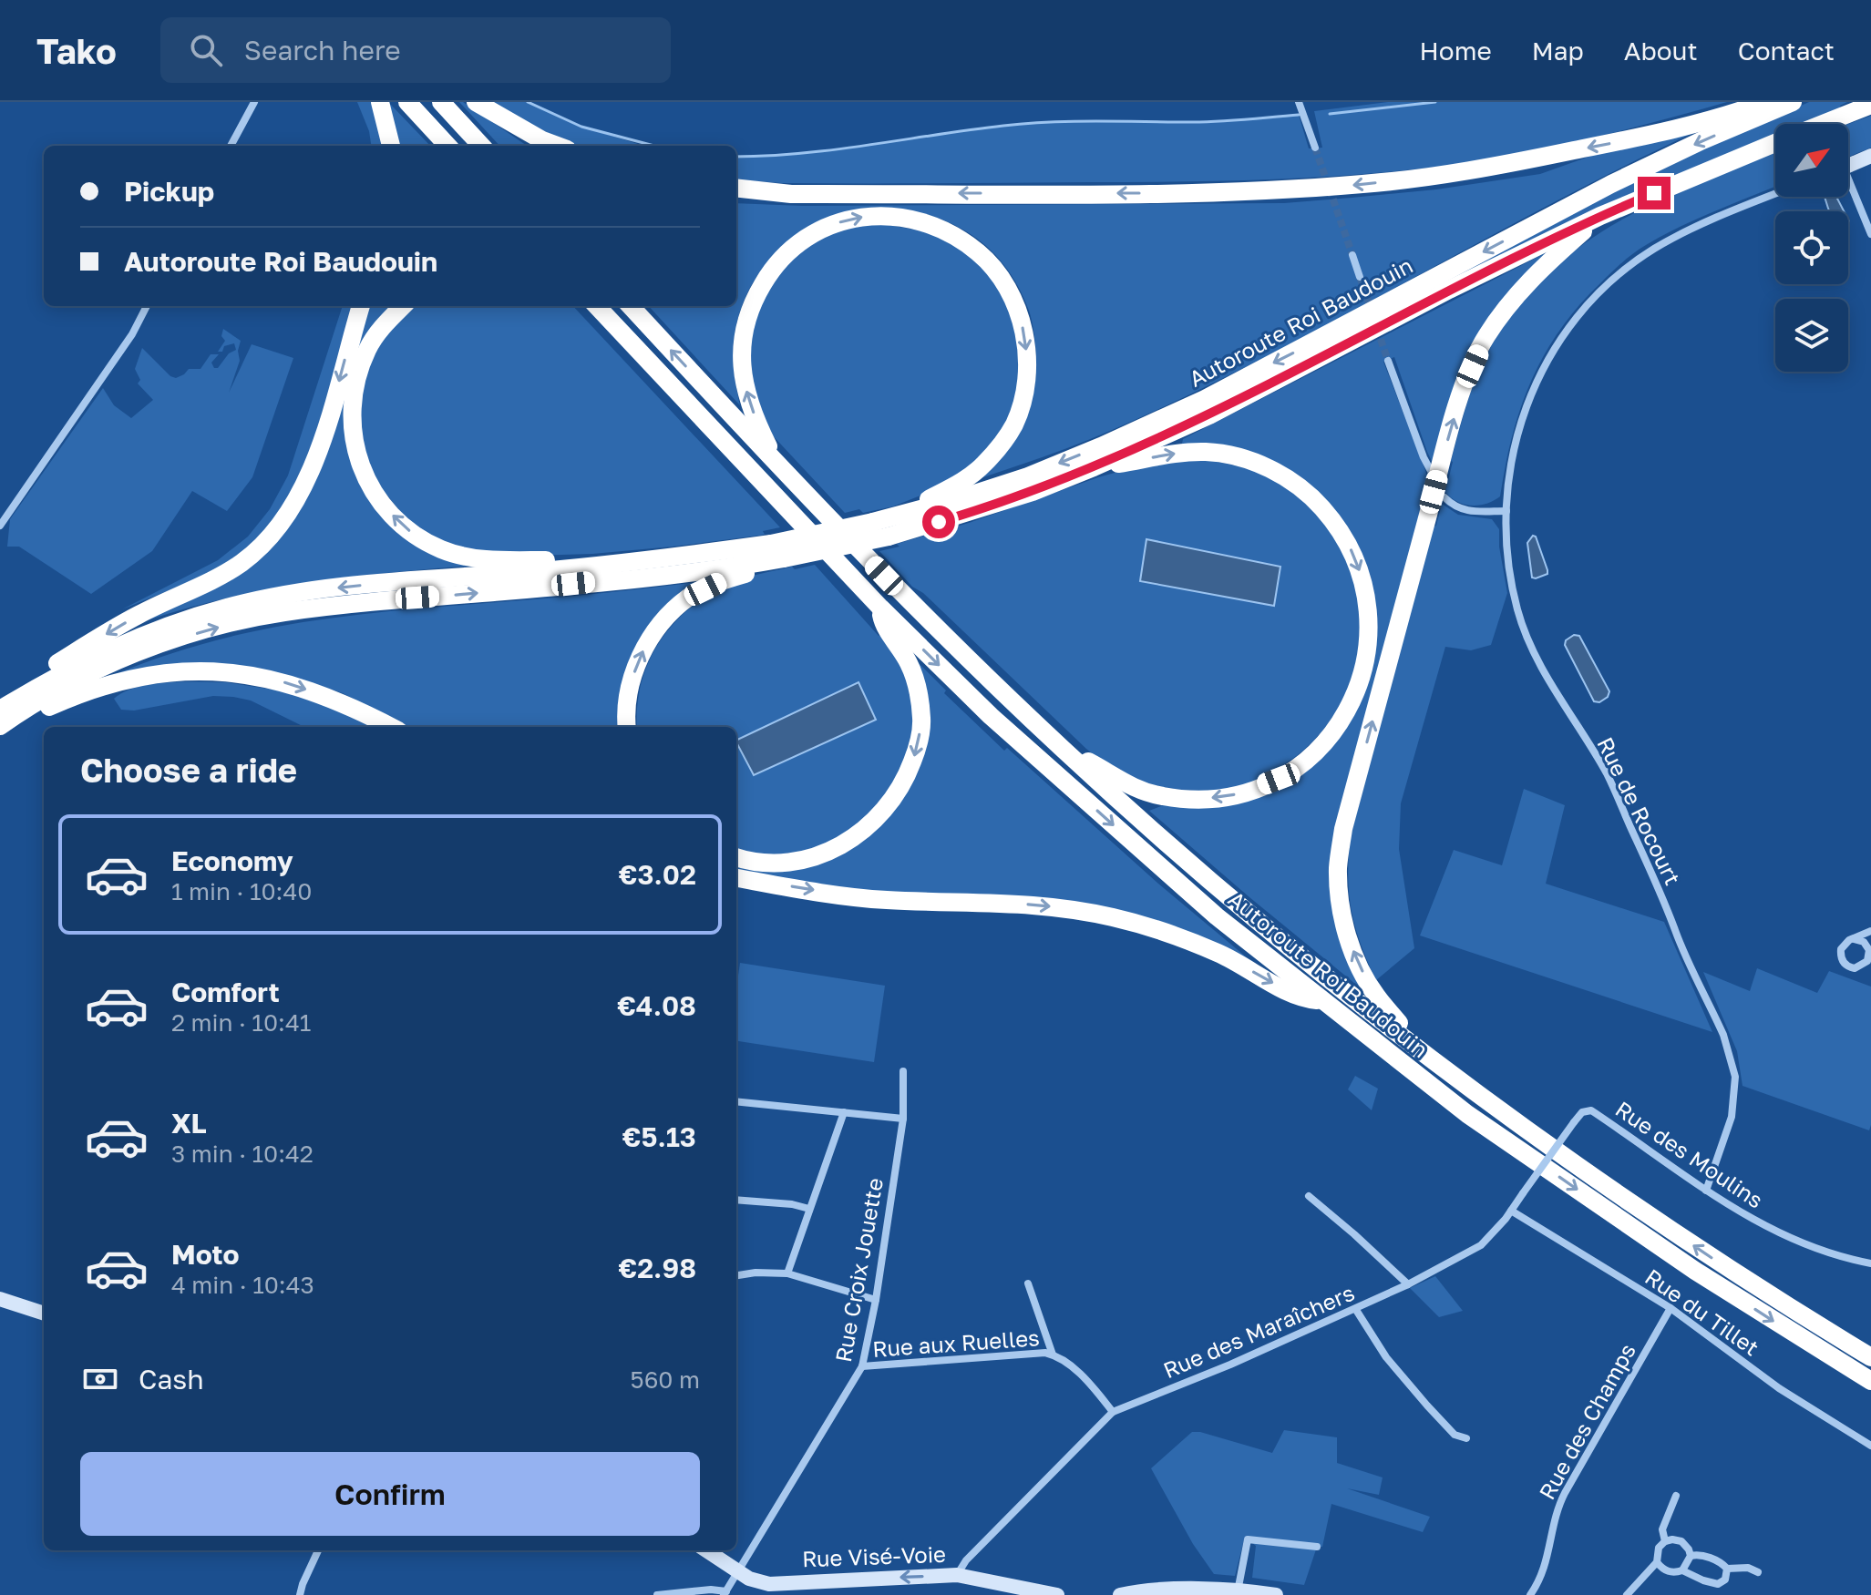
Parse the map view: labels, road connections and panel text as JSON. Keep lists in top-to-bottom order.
{
  "streets": {
    "highway": ["Autoroute Roi Baudouin"],
    "street": [
      "Rue de Rocourt",
      "Rue des Moulins",
      "Rue Croix Jouette",
      "Rue du Tillet",
      "Rue des Maraîchers",
      "Rue aux Ruelles",
      "Rue des Champs",
      "Rue Visé-Voie"
    ]
  },
  "crossings": [
    ["Rue de Rocourt", "Rue des Moulins"],
    ["Rue des Moulins", "Rue des Maraîchers"],
    ["Rue Croix Jouette", "Rue aux Ruelles"],
    ["Rue Croix Jouette", "Rue Visé-Voie"],
    ["Rue du Tillet", "Rue des Maraîchers"],
    ["Rue du Tillet", "Rue des Champs"],
    ["Rue des Maraîchers", "Rue aux Ruelles"],
    ["Rue des Maraîchers", "Rue Visé-Voie"]
  ],
  "one_way": ["Rue Visé-Voie"],
  "north": "top right",
  "page": {
    "header": "Tako",
    "search": "Search here",
    "nav": [
      "Home",
      "Map",
      "About",
      "Contact"
    ],
    "banner": ["Pickup", "Autoroute Roi Baudouin"],
    "heading": "Choose a ride",
    "list": [
      {
        "name": "Economy",
        "note": "1 min · 10:40",
        "value": "€3.02"
      },
      {
        "name": "Comfort",
        "note": "2 min · 10:41",
        "value": "€4.08"
      },
      {
        "name": "XL",
        "note": "3 min · 10:42",
        "value": "€5.13"
      },
      {
        "name": "Moto",
        "note": "4 min · 10:43",
        "value": "€2.98"
      }
    ],
    "pay": ["Cash", "560 m"],
    "buttons": "Confirm"
  }
}
